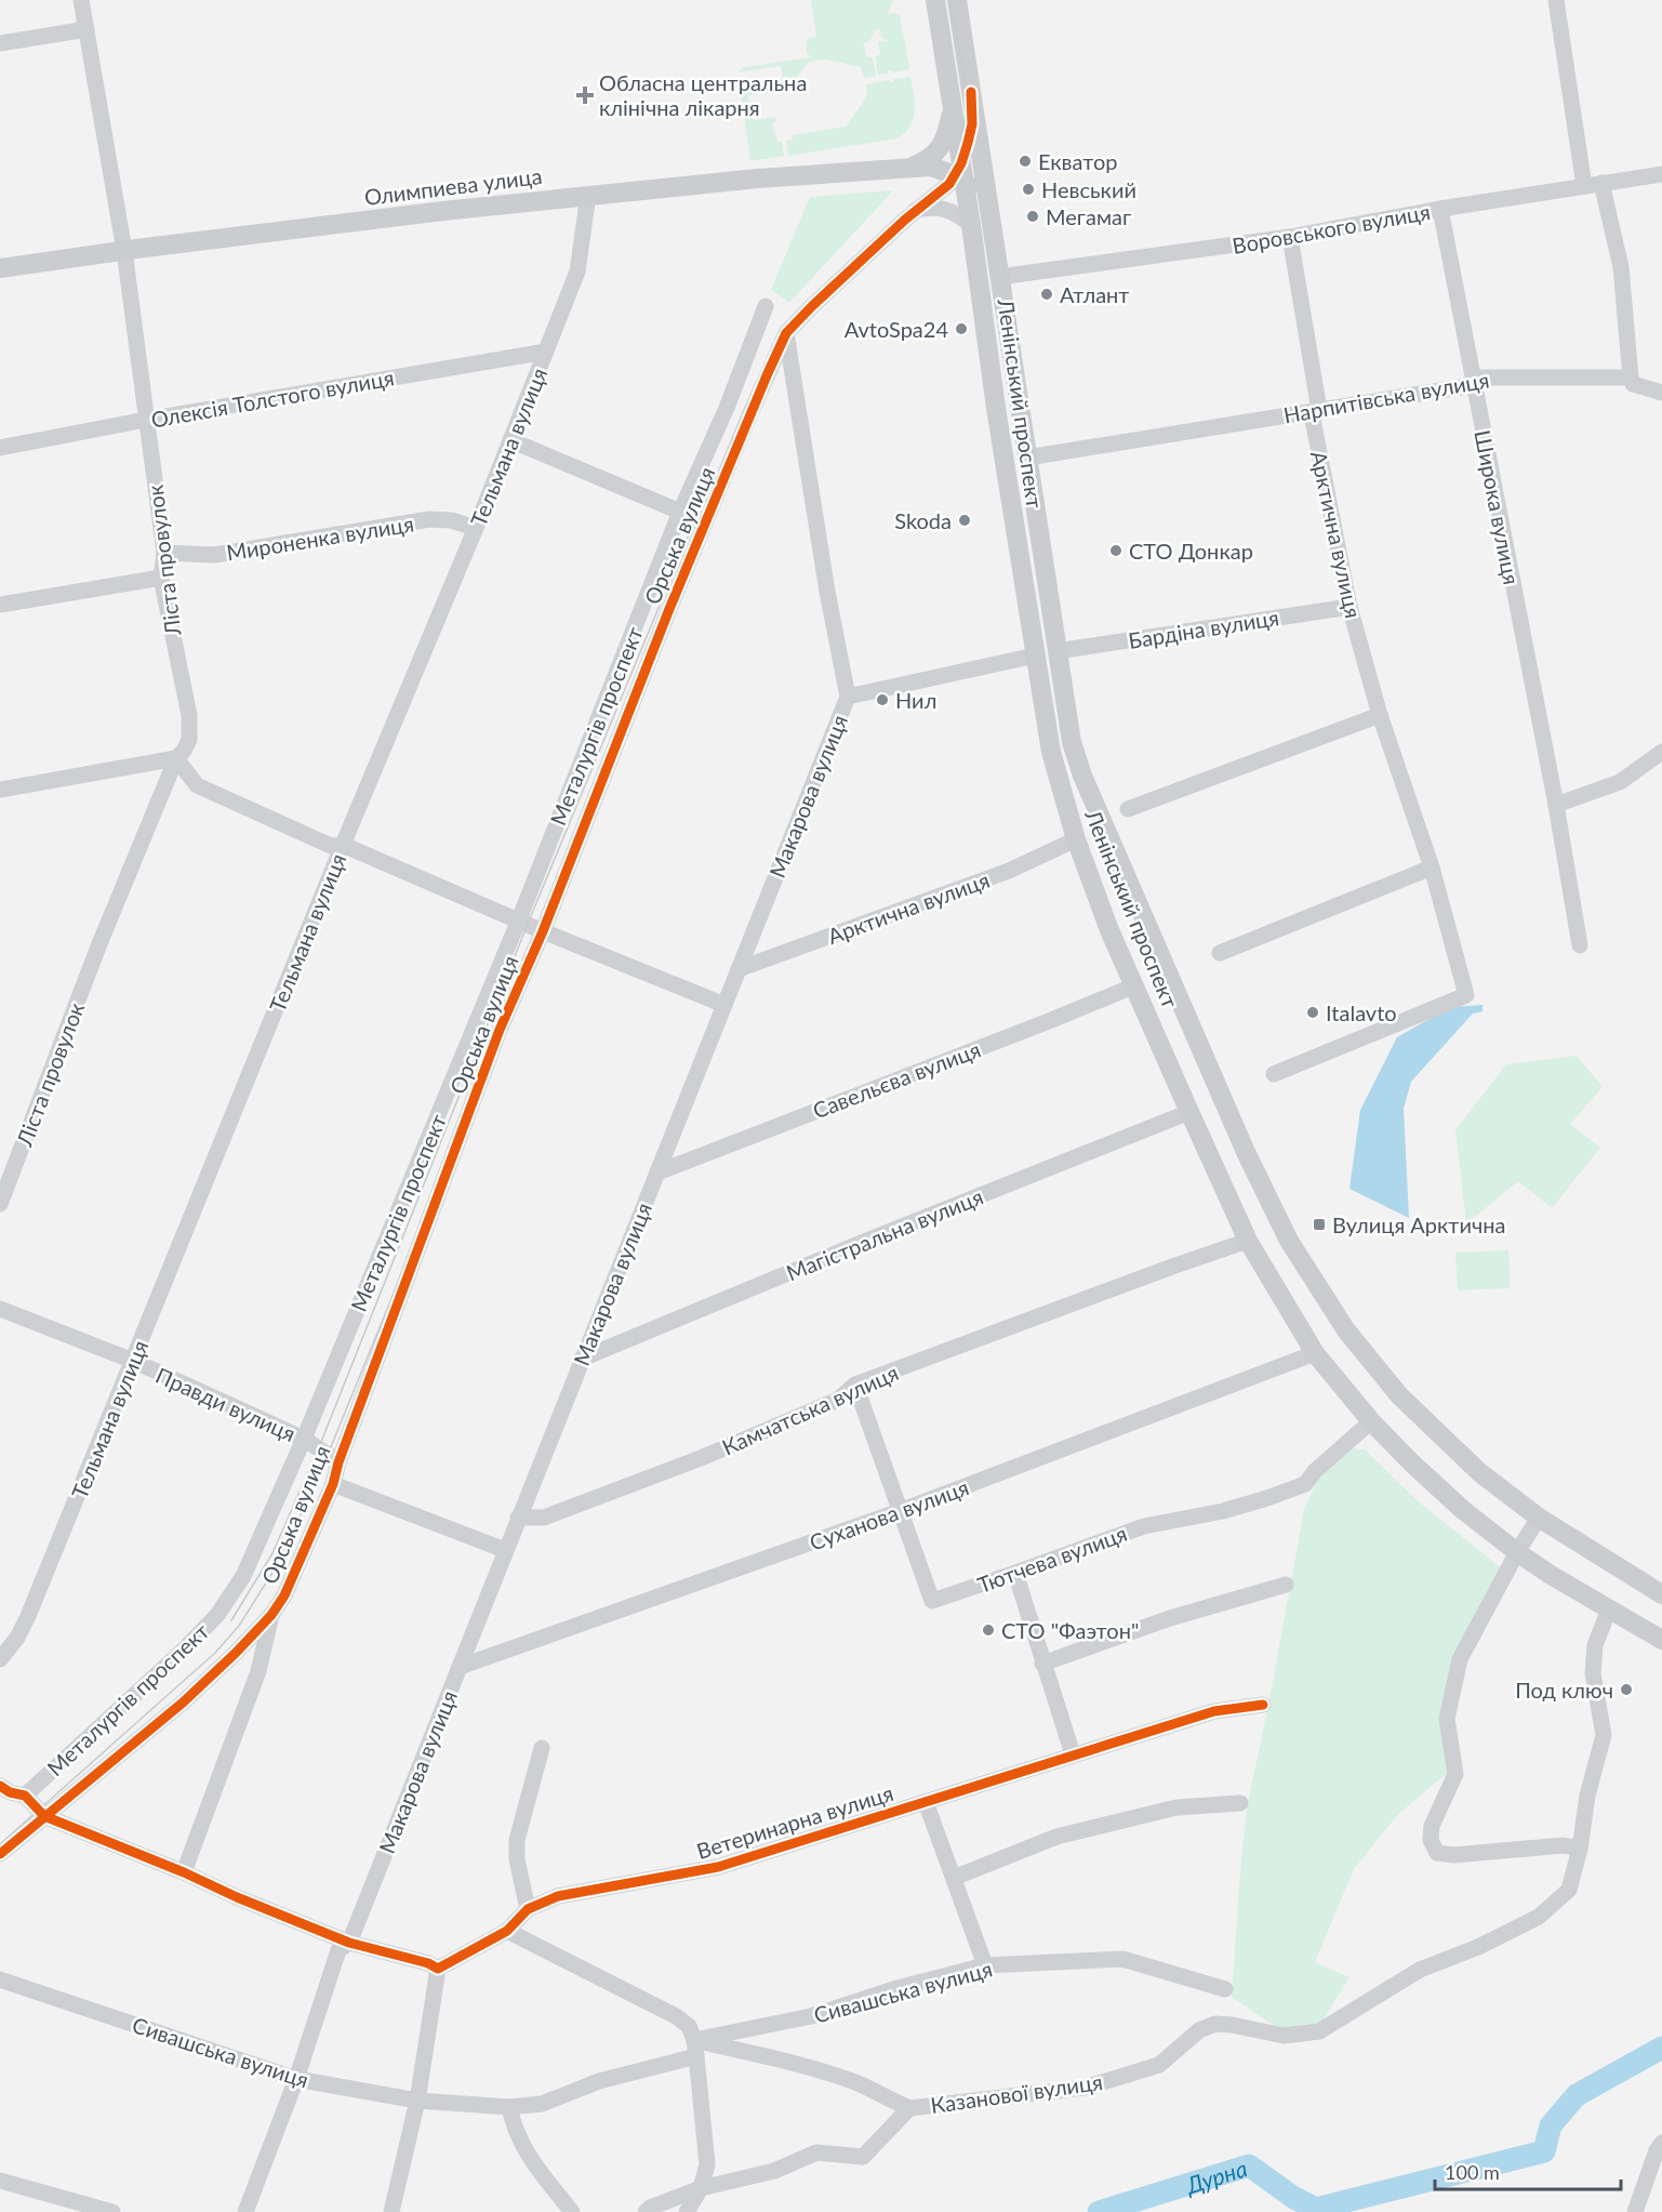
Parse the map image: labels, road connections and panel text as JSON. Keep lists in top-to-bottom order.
{
  "streets": {
    "main road": ["Олимпиева улица", "Ленінський проспект"],
    "street": [
      "Воровського вулиця",
      "Нарпитівська вулиця",
      "Олексія Толстого вулиця",
      "Тельмана вулиця",
      "Широка вулиця",
      "Арктична вулиця",
      "Орська вулиця",
      "Мироненка вулиця",
      "Ліста провулок",
      "Бардіна вулиця",
      "Металургів проспект",
      "Макарова вулиця",
      "Савельєва вулиця",
      "Магістральна вулиця",
      "Правди вулиця",
      "Камчатська вулиця",
      "Суханова вулиця",
      "Тютчева вулиця",
      "Ветеринарна вулиця",
      "Сивашська вулиця",
      "Казанової вулиця"
    ]
  },
  "crossings": [
    ["Олимпиева улица", "Тельмана вулиця"],
    ["Олимпиева улица", "Ліста провулок"],
    ["Воровського вулиця", "Ленінський проспект"],
    ["Воровського вулиця", "Широка вулиця"],
    ["Воровського вулиця", "Арктична вулиця"],
    ["Нарпитівська вулиця", "Ленінський проспект"],
    ["Нарпитівська вулиця", "Широка вулиця"],
    ["Нарпитівська вулиця", "Арктична вулиця"],
    ["Олексія Толстого вулиця", "Тельмана вулиця"],
    ["Олексія Толстого вулиця", "Ліста провулок"],
    ["Ленінський проспект", "Арктична вулиця"],
    ["Ленінський проспект", "Орська вулиця"],
    ["Ленінський проспект", "Бардіна вулиця"],
    ["Ленінський проспект", "Савельєва вулиця"],
    ["Ленінський проспект", "Магістральна вулиця"],
    ["Ленінський проспект", "Камчатська вулиця"],
    ["Ленінський проспект", "Суханова вулиця"],
    ["Ленінський проспект", "Тютчева вулиця"],
    ["Ленінський проспект", "Казанової вулиця"],
    ["Тельмана вулиця", "Мироненка вулиця"],
    ["Тельмана вулиця", "Правди вулиця"],
    ["Арктична вулиця", "Бардіна вулиця"],
    ["Арктична вулиця", "Макарова вулиця"],
    ["Орська вулиця", "Макарова вулиця"],
    ["Орська вулиця", "Правди вулиця"],
    ["Мироненка вулиця", "Ліста провулок"],
    ["Металургів проспект", "Правди вулиця"],
    ["Макарова вулиця", "Савельєва вулиця"],
    ["Макарова вулиця", "Магістральна вулиця"],
    ["Макарова вулиця", "Камчатська вулиця"],
    ["Макарова вулиця", "Суханова вулиця"],
    ["Макарова вулиця", "Сивашська вулиця"],
    ["Камчатська вулиця", "Тютчева вулиця"],
    ["Суханова вулиця", "Тютчева вулиця"],
    ["Сивашська вулиця", "Казанової вулиця"]
  ],
  "water": ["Дурна"],
  "places": {
    "health": ["Обласна центральна клінічна лікарня"],
    "other": [
      "Екватор",
      "Невський",
      "Мегамаг",
      "Атлант",
      "AvtoSpa24",
      "Skoda",
      "СТО Донкар",
      "Нил",
      "Italavto",
      "СТО \"Фаэтон\"",
      "Под ключ"
    ],
    "transit": ["Вулиця Арктична"]
  },
  "scale_bar": "100 m"
}
